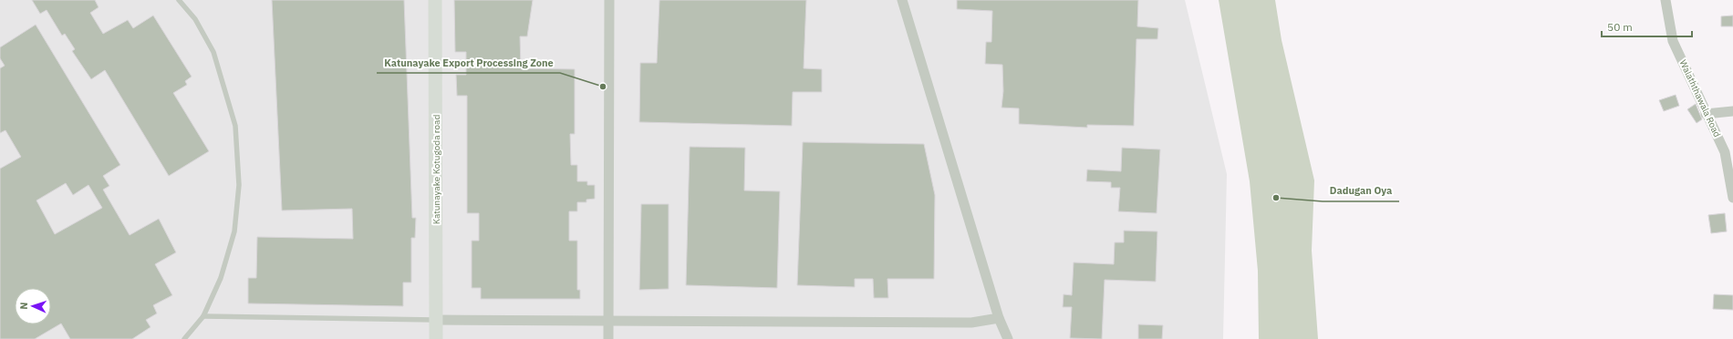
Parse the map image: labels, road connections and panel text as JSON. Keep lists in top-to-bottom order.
{
  "streets": {
    "main road": ["Katunayake Kotugoda road"],
    "street": ["Walaththawala Road"]
  },
  "places": ["Katunayake Export Processing Zone", "Dadugan Oya"],
  "scale_bar": "50 m",
  "north": "left"
}
